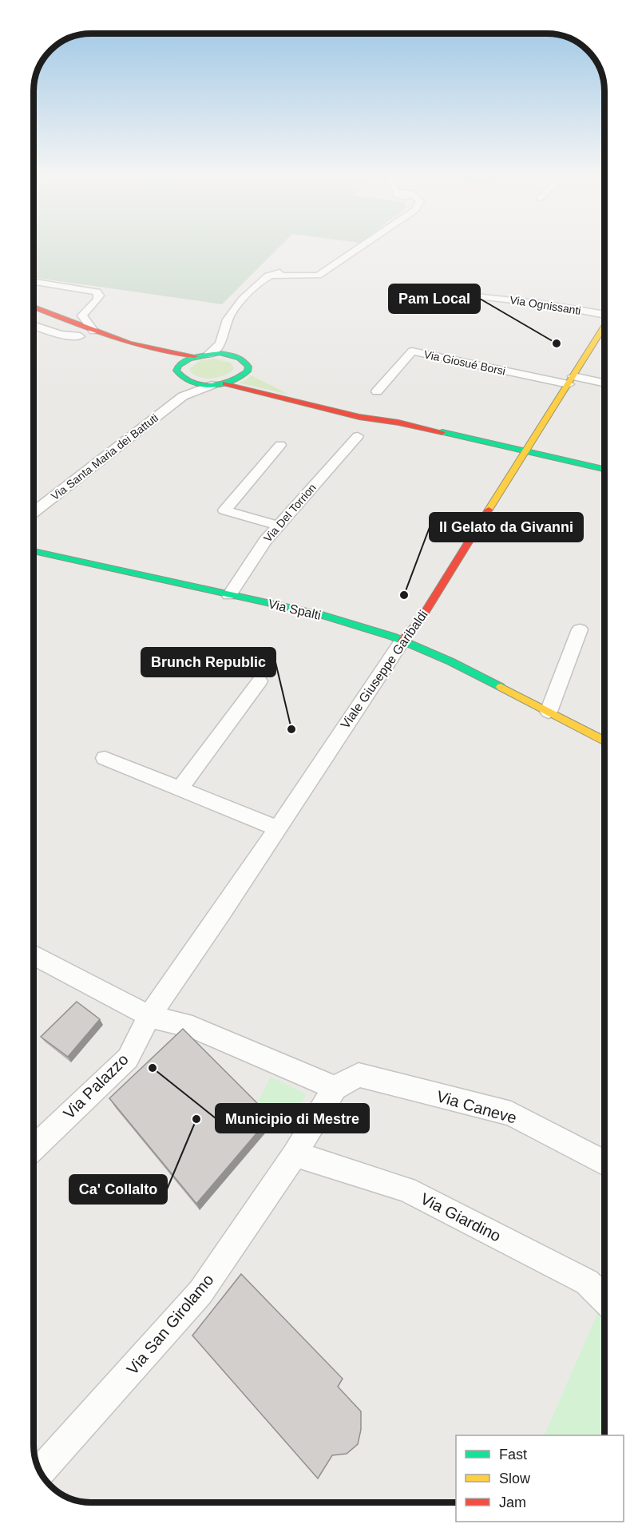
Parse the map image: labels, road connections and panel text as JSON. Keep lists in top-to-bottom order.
{
  "streets": {
    "main road": ["Via Spalti", "Viale Giuseppe Garibaldi"],
    "street": [
      "Via Ognissanti",
      "Via Giosué Borsi",
      "Via Santa Maria dei Battuti",
      "Via Del Torrion",
      "Via Palazzo",
      "Via Caneve",
      "Via Giardino",
      "Via San Girolamo"
    ]
  },
  "crossings": [
    ["Via Giosué Borsi", "Viale Giuseppe Garibaldi"],
    ["Via Del Torrion", "Via Spalti"],
    ["Via Spalti", "Viale Giuseppe Garibaldi"],
    ["Viale Giuseppe Garibaldi", "Via Palazzo"],
    ["Via Caneve", "Via San Girolamo"],
    ["Via Giardino", "Via San Girolamo"]
  ],
  "places": [
    "Pam Local",
    "Il Gelato da Givanni",
    "Brunch Republic",
    "Municipio di Mestre",
    "Ca' Collalto"
  ],
  "legend": ["Fast", "Slow", "Jam"]
}
